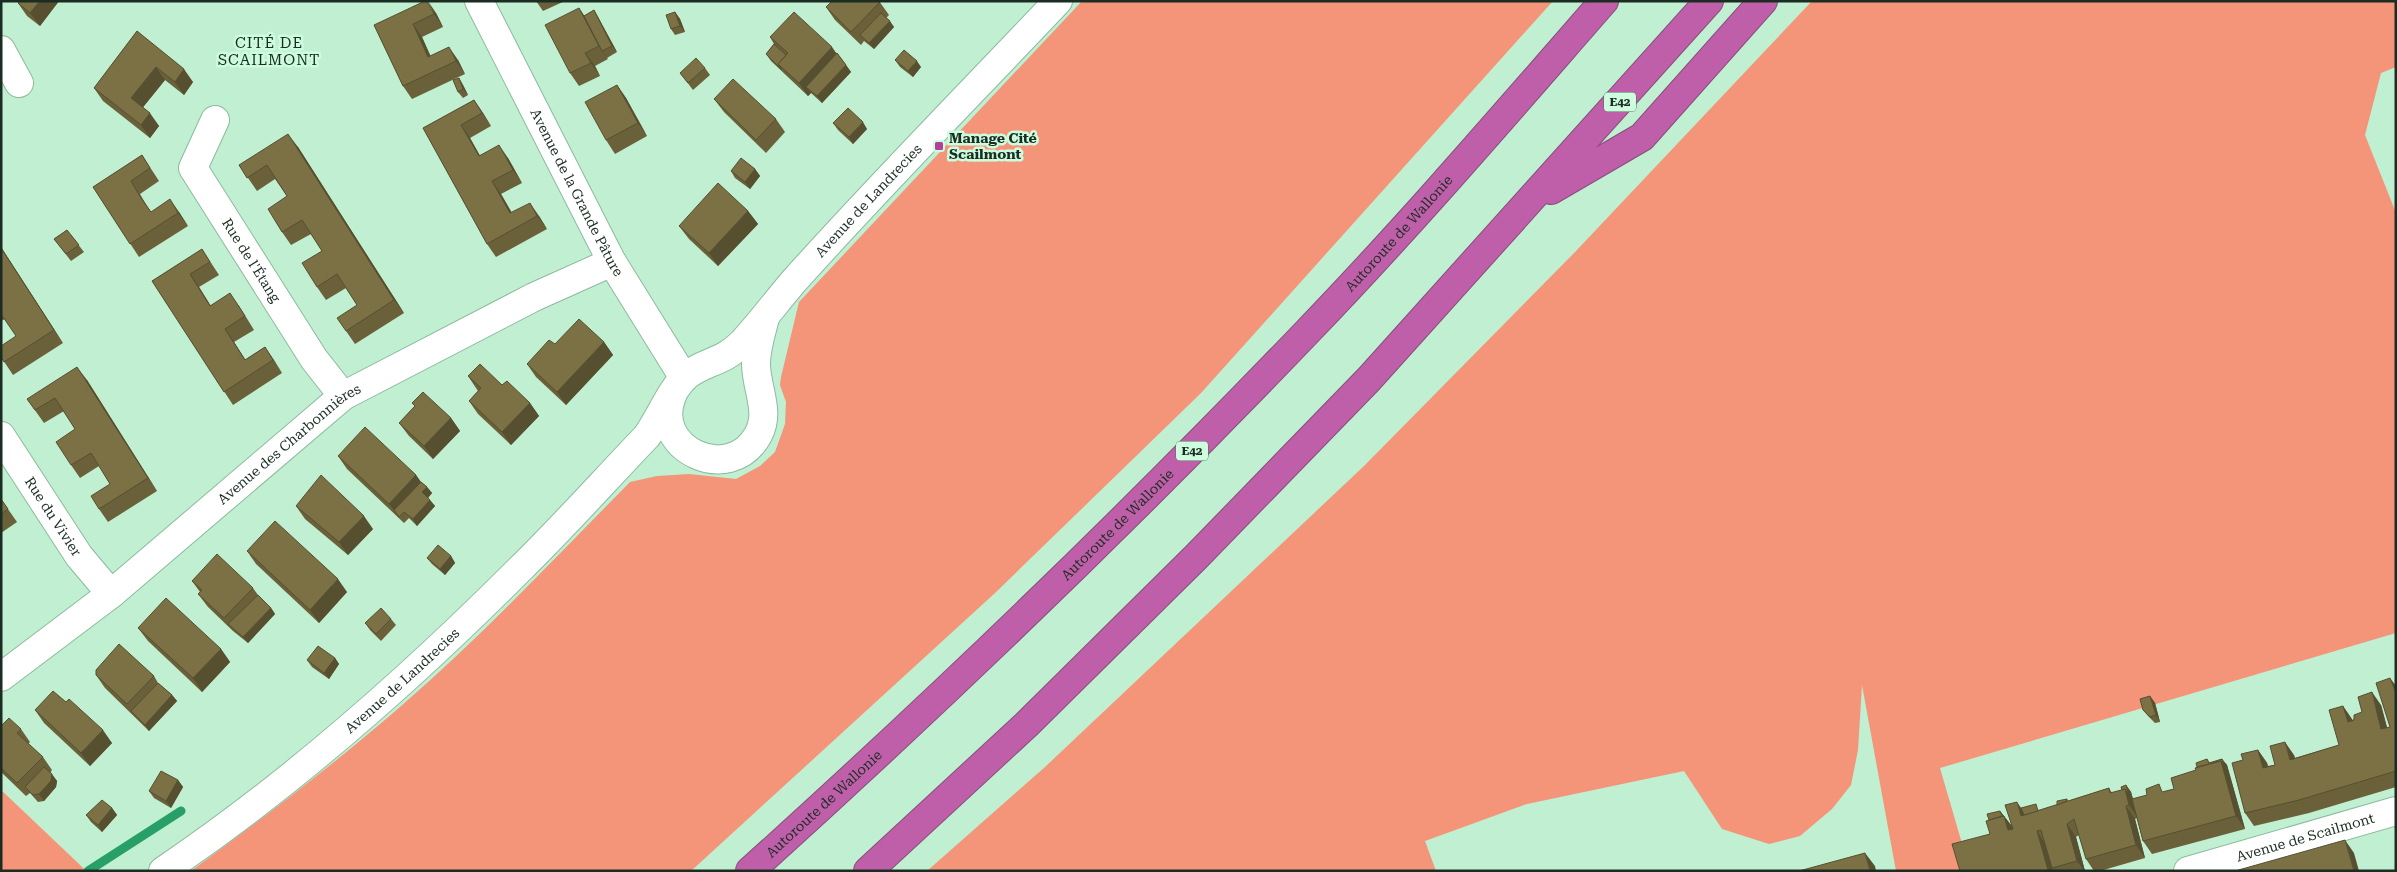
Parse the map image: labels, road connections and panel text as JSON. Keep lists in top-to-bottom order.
{
  "streets": {
    "highway": ["E42", "Autoroute de Wallonie"],
    "street": [
      "Avenue de la Grande Pâture",
      "Avenue de Landrecies",
      "Rue de l'Étang",
      "Avenue des Charbonnières",
      "Rue du Vivier",
      "Avenue de Scailmont"
    ]
  },
  "crossings": [
    ["Avenue de la Grande Pâture", "Avenue de Landrecies"],
    ["Avenue de la Grande Pâture", "Avenue des Charbonnières"],
    ["Rue de l'Étang", "Avenue des Charbonnières"],
    ["Avenue des Charbonnières", "Rue du Vivier"]
  ],
  "districts": ["CITÉ DE SCAILMONT"],
  "places": {
    "transit": ["Manage Cité Scailmont"]
  }
}
